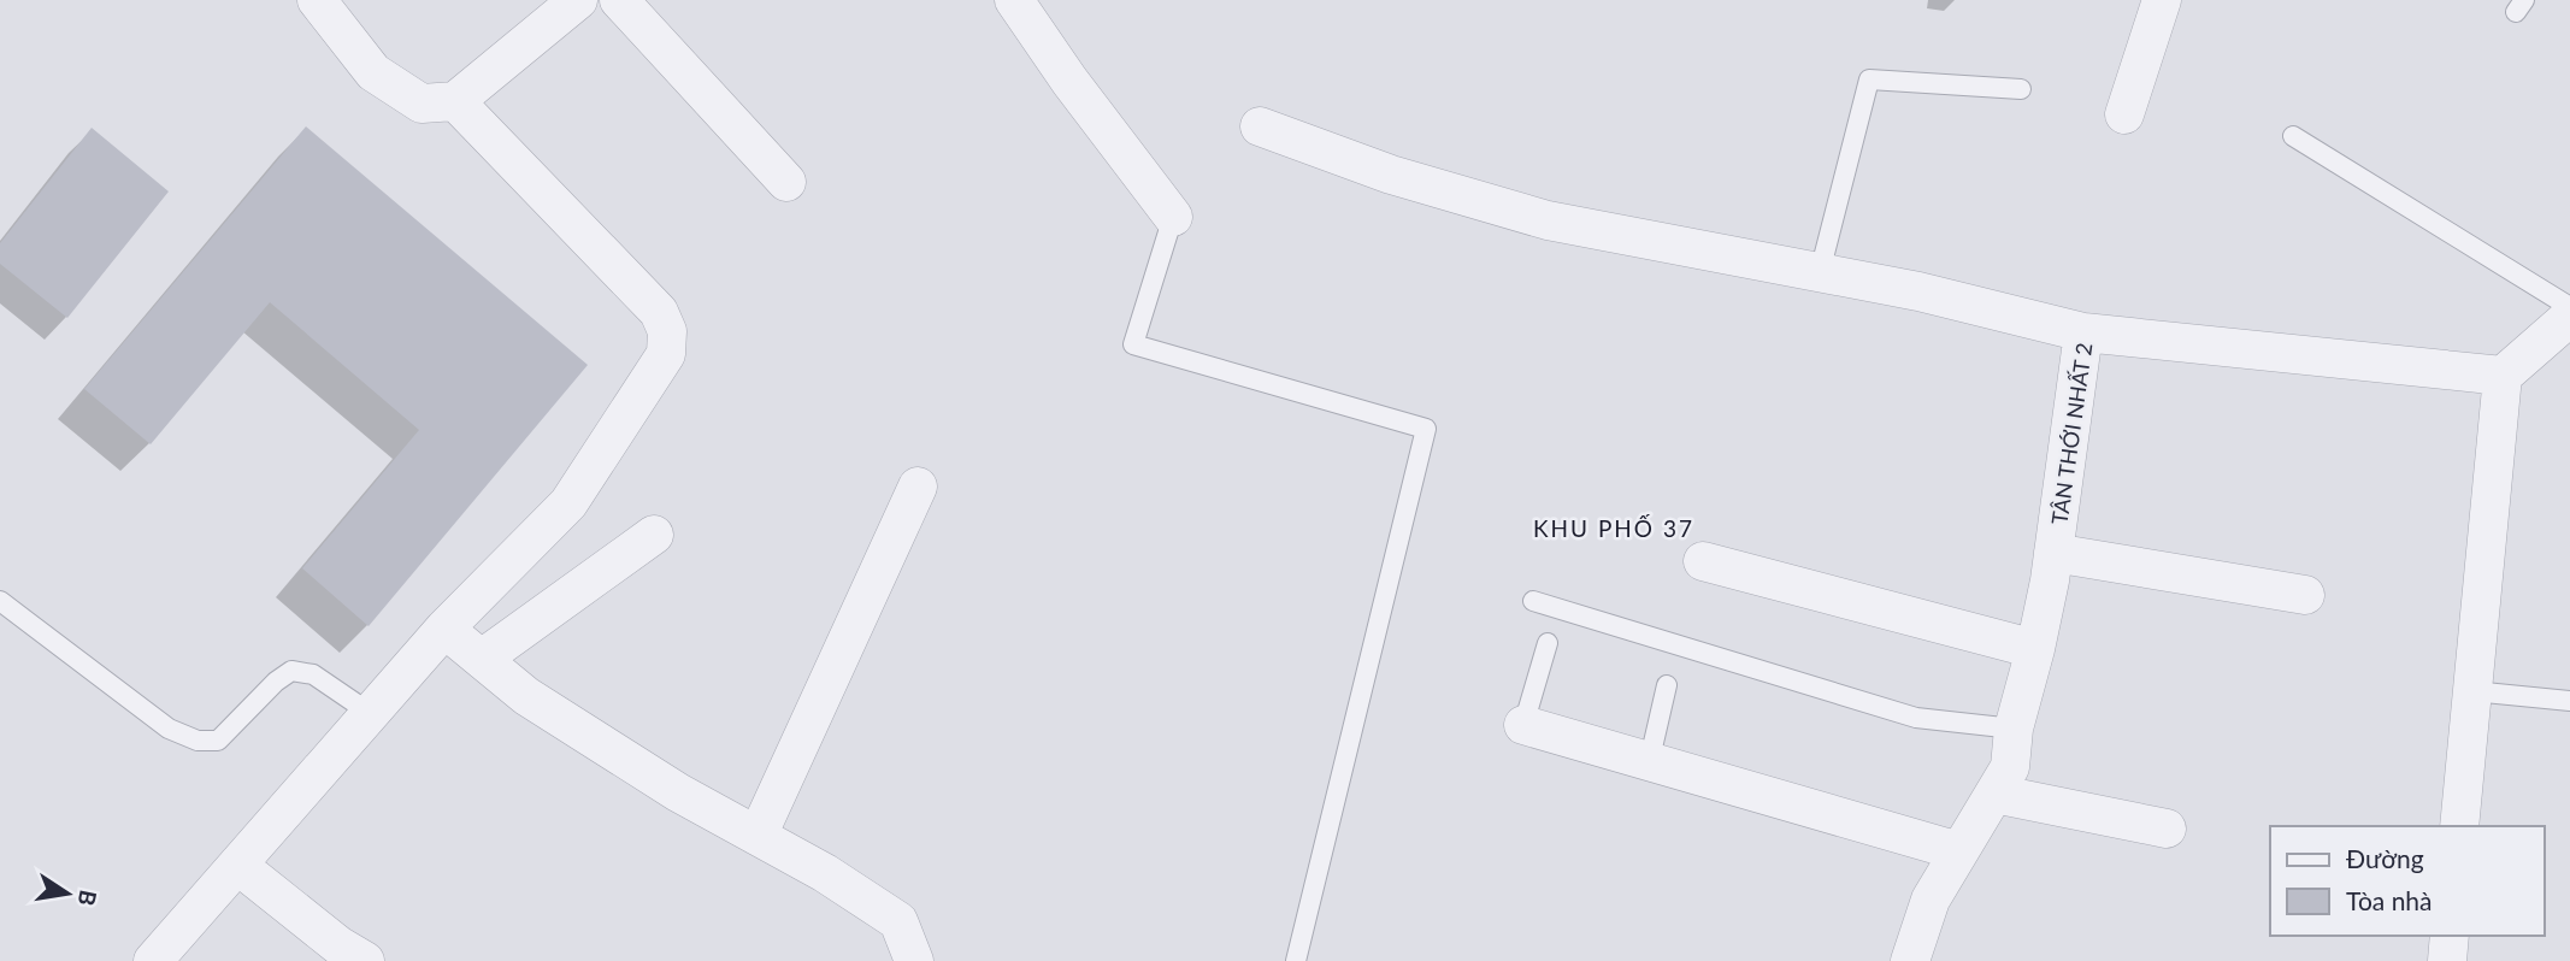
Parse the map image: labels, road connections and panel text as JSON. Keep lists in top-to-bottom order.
{
  "streets": {
    "street": ["TÂN THỚI NHẤT 2"]
  },
  "districts": ["KHU PHỐ 37"],
  "legend": ["Đường", "Tòa nhà"],
  "north": "right"
}
